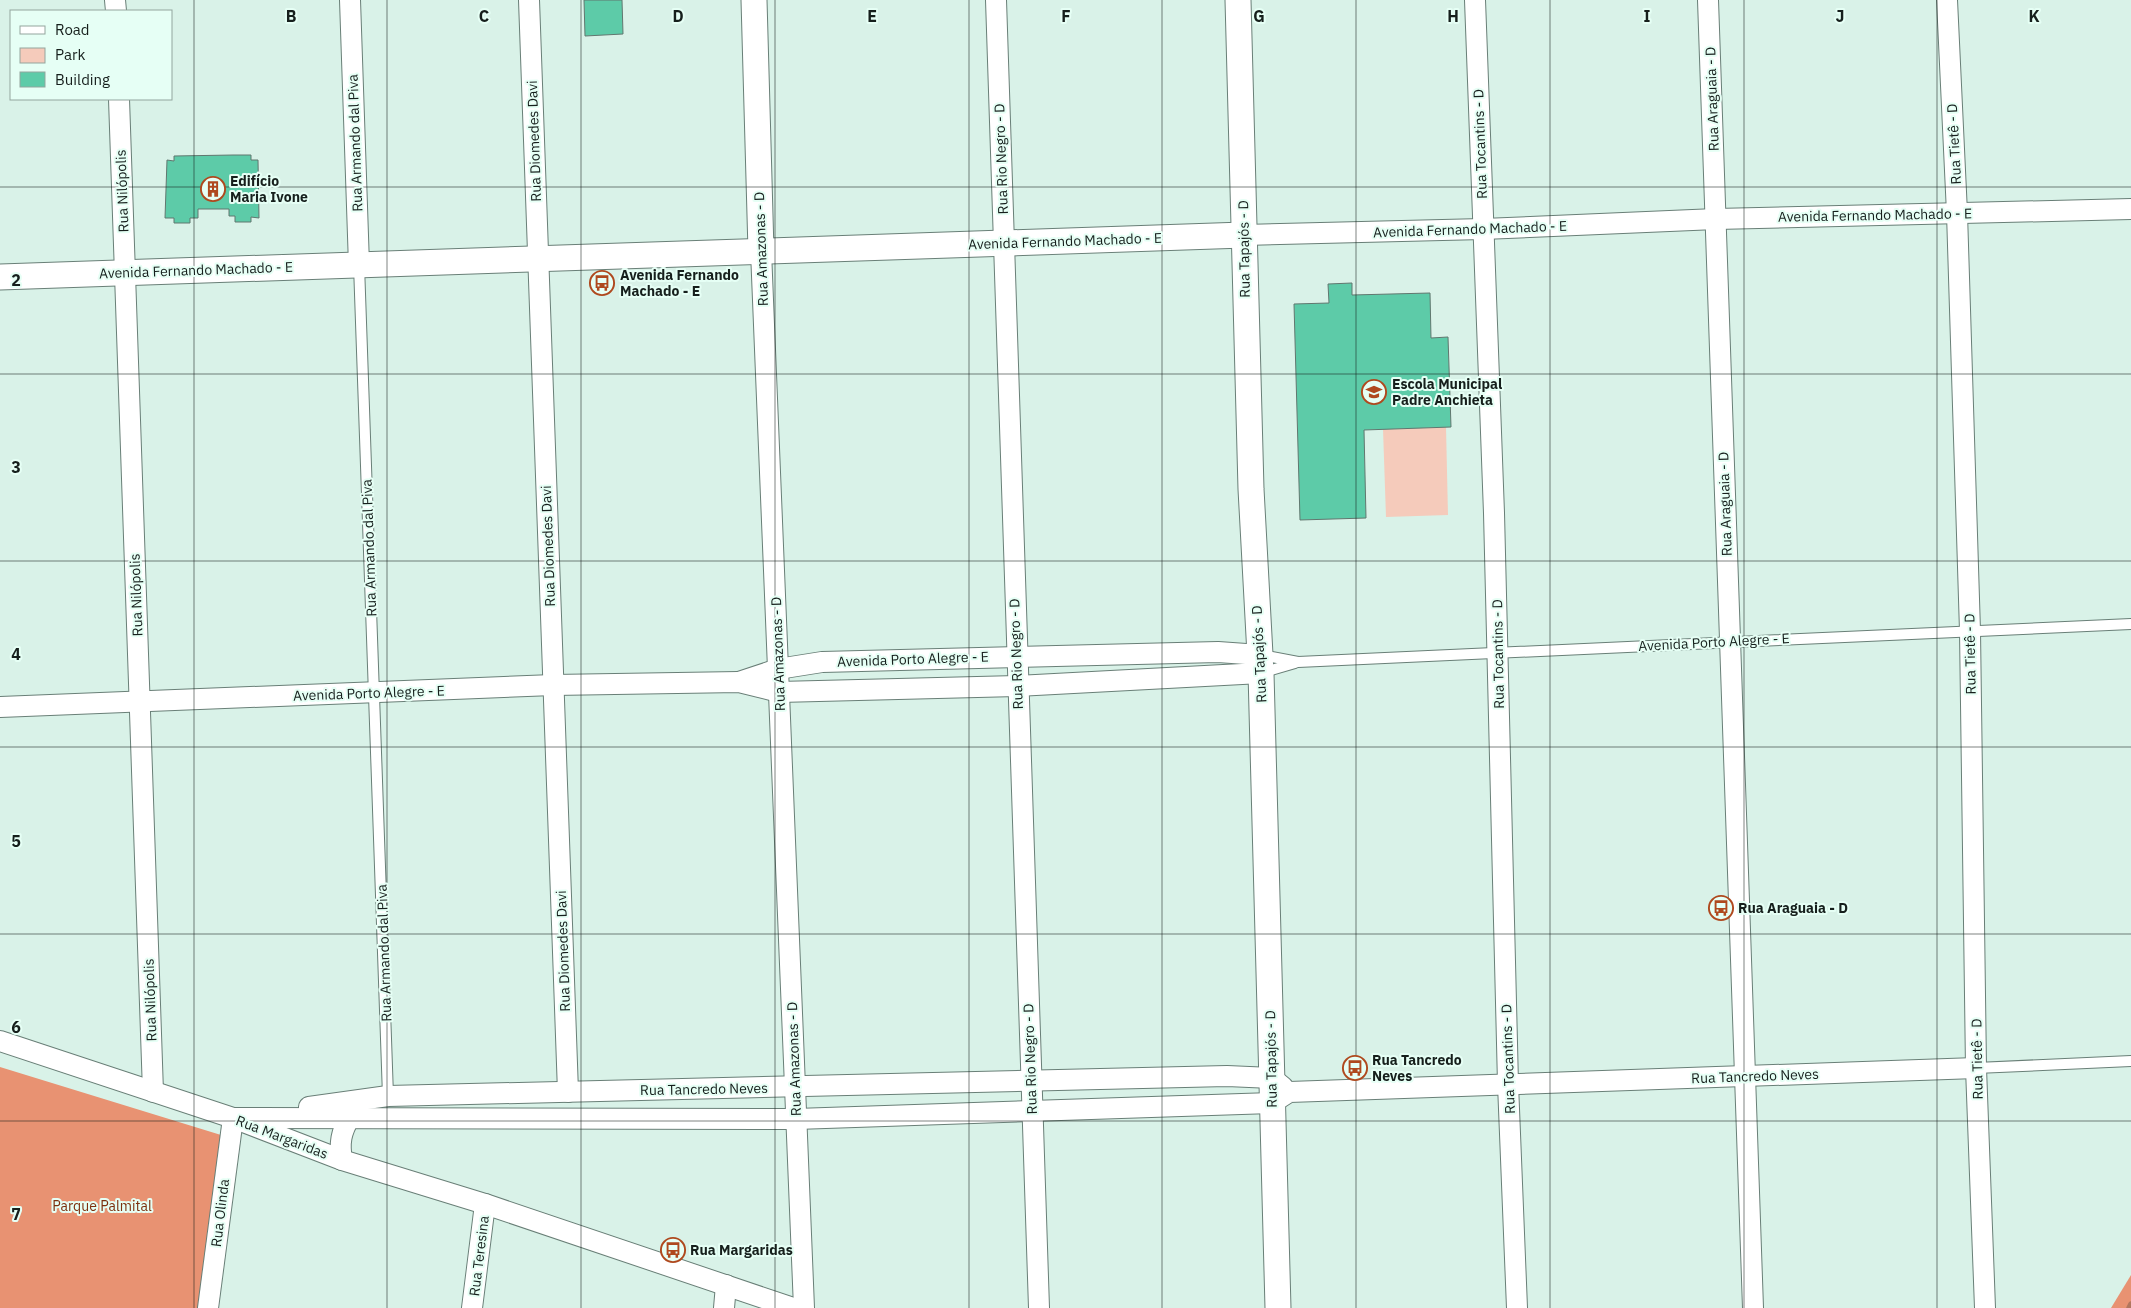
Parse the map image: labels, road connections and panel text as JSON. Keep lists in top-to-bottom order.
{
  "streets": {
    "street": [
      "Rua Araguaia - D",
      "Rua Diomedes Davi",
      "Rua Armando dal Piva",
      "Rua Tocantins - D",
      "Rua Tietê - D",
      "Rua Rio Negro - D",
      "Rua Nilópolis",
      "Avenida Fernando Machado - E",
      "Rua Amazonas - D",
      "Rua Tapajós - D",
      "Avenida Porto Alegre - E",
      "Rua Tancredo Neves",
      "Rua Margaridas",
      "Rua Olinda",
      "Rua Teresina"
    ]
  },
  "crossings": [
    ["Rua Araguaia - D", "Avenida Fernando Machado - E"],
    ["Rua Araguaia - D", "Avenida Porto Alegre - E"],
    ["Rua Araguaia - D", "Rua Tancredo Neves"],
    ["Rua Diomedes Davi", "Avenida Fernando Machado - E"],
    ["Rua Diomedes Davi", "Avenida Porto Alegre - E"],
    ["Rua Diomedes Davi", "Rua Tancredo Neves"],
    ["Rua Armando dal Piva", "Avenida Fernando Machado - E"],
    ["Rua Armando dal Piva", "Avenida Porto Alegre - E"],
    ["Rua Armando dal Piva", "Rua Tancredo Neves"],
    ["Rua Tocantins - D", "Avenida Fernando Machado - E"],
    ["Rua Tocantins - D", "Avenida Porto Alegre - E"],
    ["Rua Tocantins - D", "Rua Tancredo Neves"],
    ["Rua Tietê - D", "Avenida Fernando Machado - E"],
    ["Rua Tietê - D", "Avenida Porto Alegre - E"],
    ["Rua Tietê - D", "Rua Tancredo Neves"],
    ["Rua Rio Negro - D", "Avenida Fernando Machado - E"],
    ["Rua Rio Negro - D", "Avenida Porto Alegre - E"],
    ["Rua Rio Negro - D", "Rua Tancredo Neves"],
    ["Rua Nilópolis", "Avenida Fernando Machado - E"],
    ["Rua Nilópolis", "Avenida Porto Alegre - E"],
    ["Rua Nilópolis", "Rua Margaridas"],
    ["Avenida Fernando Machado - E", "Rua Amazonas - D"],
    ["Avenida Fernando Machado - E", "Rua Tapajós - D"],
    ["Rua Amazonas - D", "Avenida Porto Alegre - E"],
    ["Rua Amazonas - D", "Rua Tancredo Neves"],
    ["Rua Tapajós - D", "Avenida Porto Alegre - E"],
    ["Rua Tapajós - D", "Rua Tancredo Neves"],
    ["Rua Tancredo Neves", "Rua Margaridas"],
    ["Rua Tancredo Neves", "Rua Olinda"],
    ["Rua Margaridas", "Rua Olinda"],
    ["Rua Margaridas", "Rua Teresina"]
  ],
  "parks": ["Parque Palmital"],
  "places": {
    "building": ["Edifício Maria Ivone"],
    "bus stop": [
      "Avenida Fernando Machado - E",
      "Rua Araguaia - D",
      "Rua Tancredo Neves",
      "Rua Margaridas"
    ],
    "school or university": ["Escola Municipal Padre Anchieta"]
  },
  "legend": ["Road", "Park", "Building"],
  "grid": {
    "columns": [
      "B",
      "C",
      "D",
      "E",
      "F",
      "G",
      "H",
      "I",
      "J",
      "K"
    ],
    "rows": [
      "2",
      "3",
      "4",
      "5",
      "6",
      "7"
    ]
  }
}
